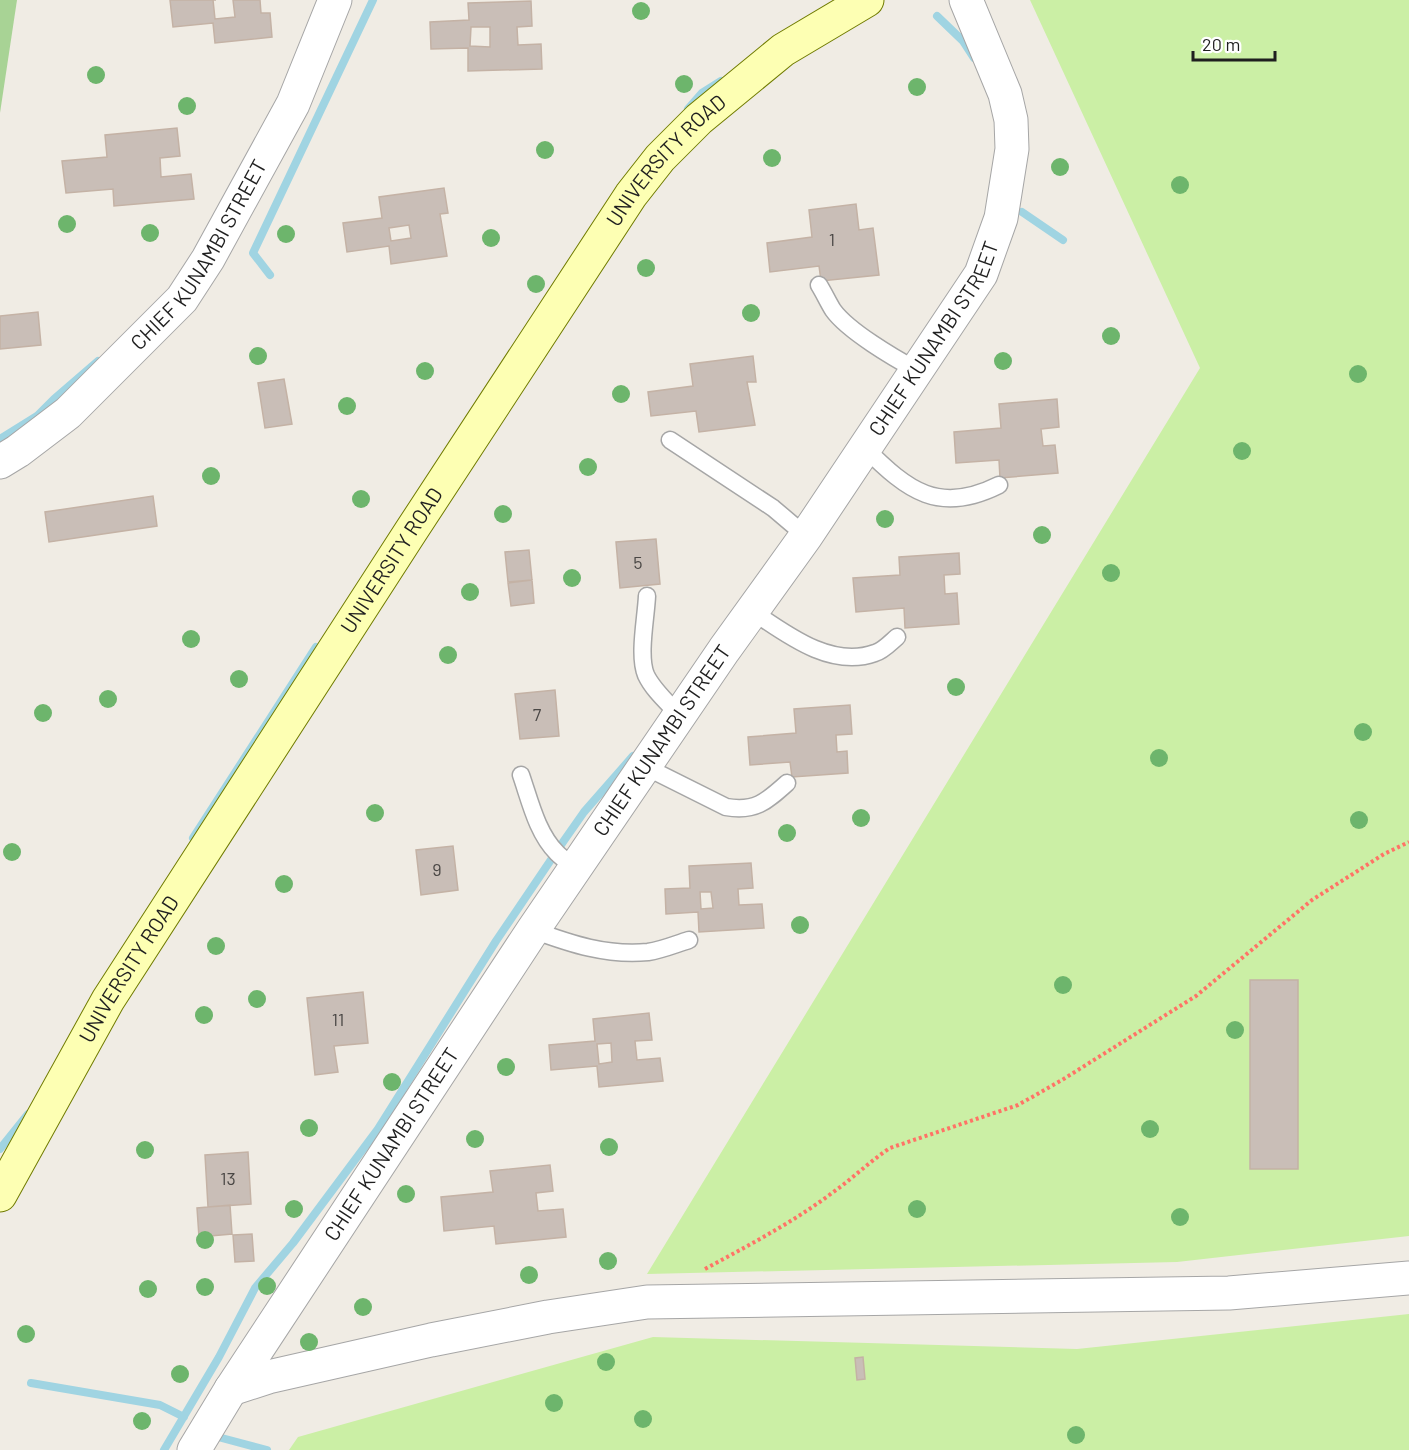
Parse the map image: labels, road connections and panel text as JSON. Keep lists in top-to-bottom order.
{
  "streets": {
    "street": ["UNIVERSITY ROAD", "CHIEF KUNAMBI STREET"]
  },
  "house_numbers": [
    "1",
    "5",
    "7",
    "9",
    "11",
    "13"
  ],
  "scale_bar": "20 m"
}
